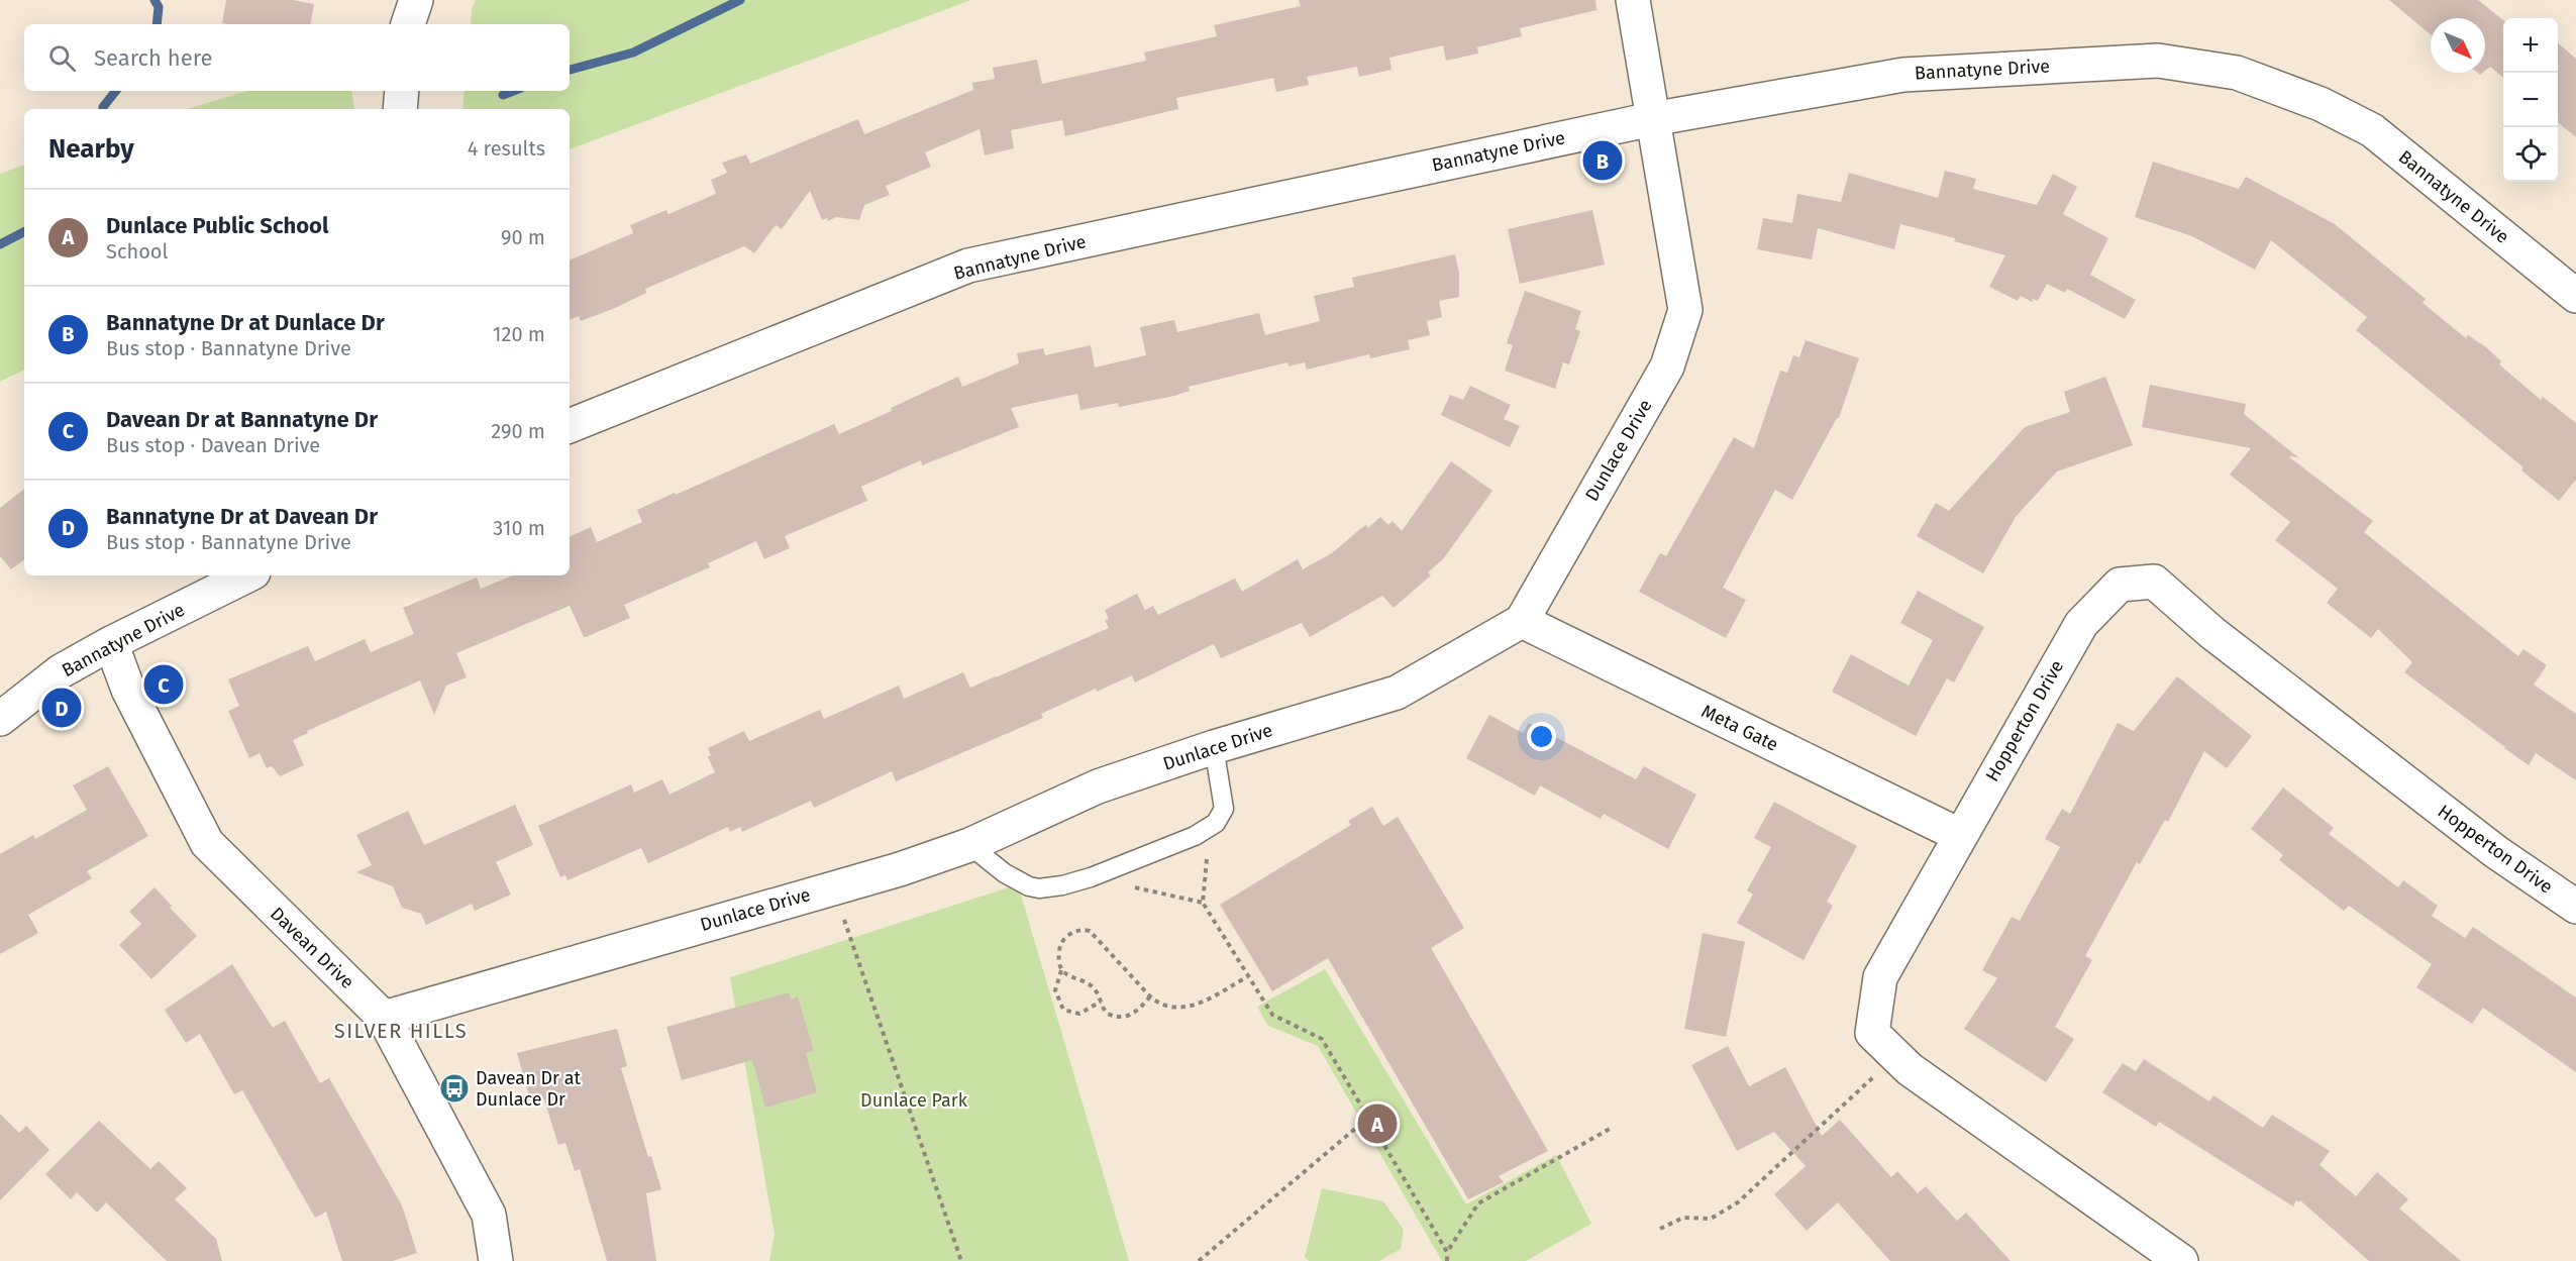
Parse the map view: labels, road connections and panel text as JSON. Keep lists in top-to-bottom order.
{
  "streets": {
    "street": [
      "Bannatyne Drive",
      "Dunlace Drive",
      "Hopperton Drive",
      "Meta Gate",
      "Davean Drive"
    ]
  },
  "crossings": [
    ["Bannatyne Drive", "Dunlace Drive"],
    ["Bannatyne Drive", "Davean Drive"],
    ["Dunlace Drive", "Meta Gate"],
    ["Dunlace Drive", "Davean Drive"],
    ["Hopperton Drive", "Meta Gate"]
  ],
  "districts": ["SILVER HILLS"],
  "parks": ["Dunlace Park"],
  "places": {
    "bus stop": ["Davean Dr at Dunlace Dr"]
  },
  "north": "bottom right",
  "page": {
    "map_buttons": ["+", "−"],
    "search": "Search here",
    "heading": ["Nearby", "4 results"],
    "pins": [
      "B",
      "C",
      "D",
      "A"
    ],
    "list": [
      {
        "mark": "A",
        "name": "Dunlace Public School",
        "note": "School",
        "value": "90 m"
      },
      {
        "mark": "B",
        "name": "Bannatyne Dr at Dunlace Dr",
        "note": "Bus stop · Bannatyne Drive",
        "value": "120 m"
      },
      {
        "mark": "C",
        "name": "Davean Dr at Bannatyne Dr",
        "note": "Bus stop · Davean Drive",
        "value": "290 m"
      },
      {
        "mark": "D",
        "name": "Bannatyne Dr at Davean Dr",
        "note": "Bus stop · Bannatyne Drive",
        "value": "310 m"
      }
    ]
  }
}
